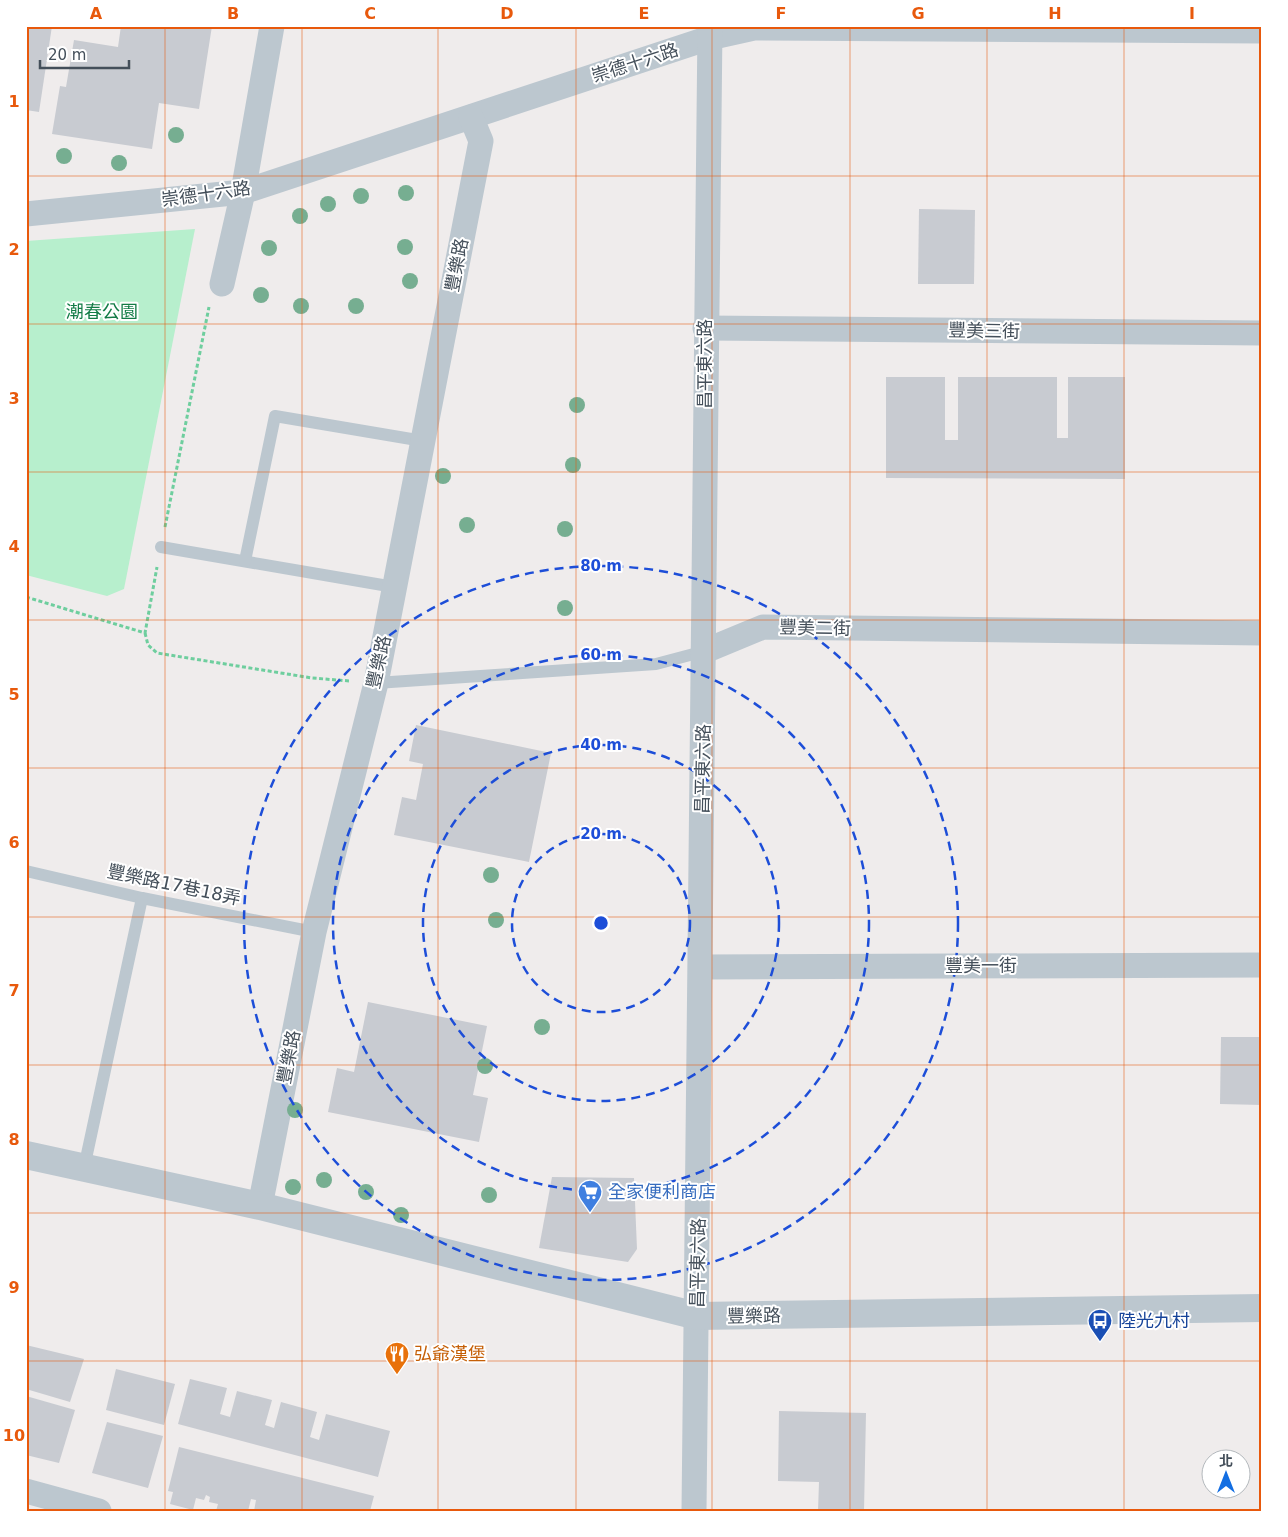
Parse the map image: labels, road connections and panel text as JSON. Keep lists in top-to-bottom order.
{
  "streets": {
    "street": [
      "崇德十六路",
      "豐樂路",
      "豐美三街",
      "昌平東六路",
      "豐美二街",
      "豐美一街"
    ],
    "lane": ["豐樂路17巷18弄"]
  },
  "crossings": [
    ["崇德十六路", "豐樂路"],
    ["崇德十六路", "昌平東六路"],
    ["豐樂路", "昌平東六路"],
    ["豐樂路", "豐美二街"],
    ["豐樂路", "豐樂路17巷18弄"],
    ["豐美三街", "昌平東六路"],
    ["昌平東六路", "豐美二街"],
    ["昌平東六路", "豐美一街"]
  ],
  "parks": ["潮春公園"],
  "places": {
    "supermarket": ["全家便利商店"],
    "bus stop": ["陸光九村"],
    "restaurant": ["弘爺漢堡"]
  },
  "scale_bar": "20 m",
  "north": "top",
  "grid": {
    "columns": [
      "A",
      "B",
      "C",
      "D",
      "E",
      "F",
      "G",
      "H",
      "I"
    ],
    "rows": [
      "1",
      "2",
      "3",
      "4",
      "5",
      "6",
      "7",
      "8",
      "9",
      "10"
    ]
  },
  "rings": [
    "80 m",
    "60 m",
    "40 m",
    "20 m"
  ]
}
